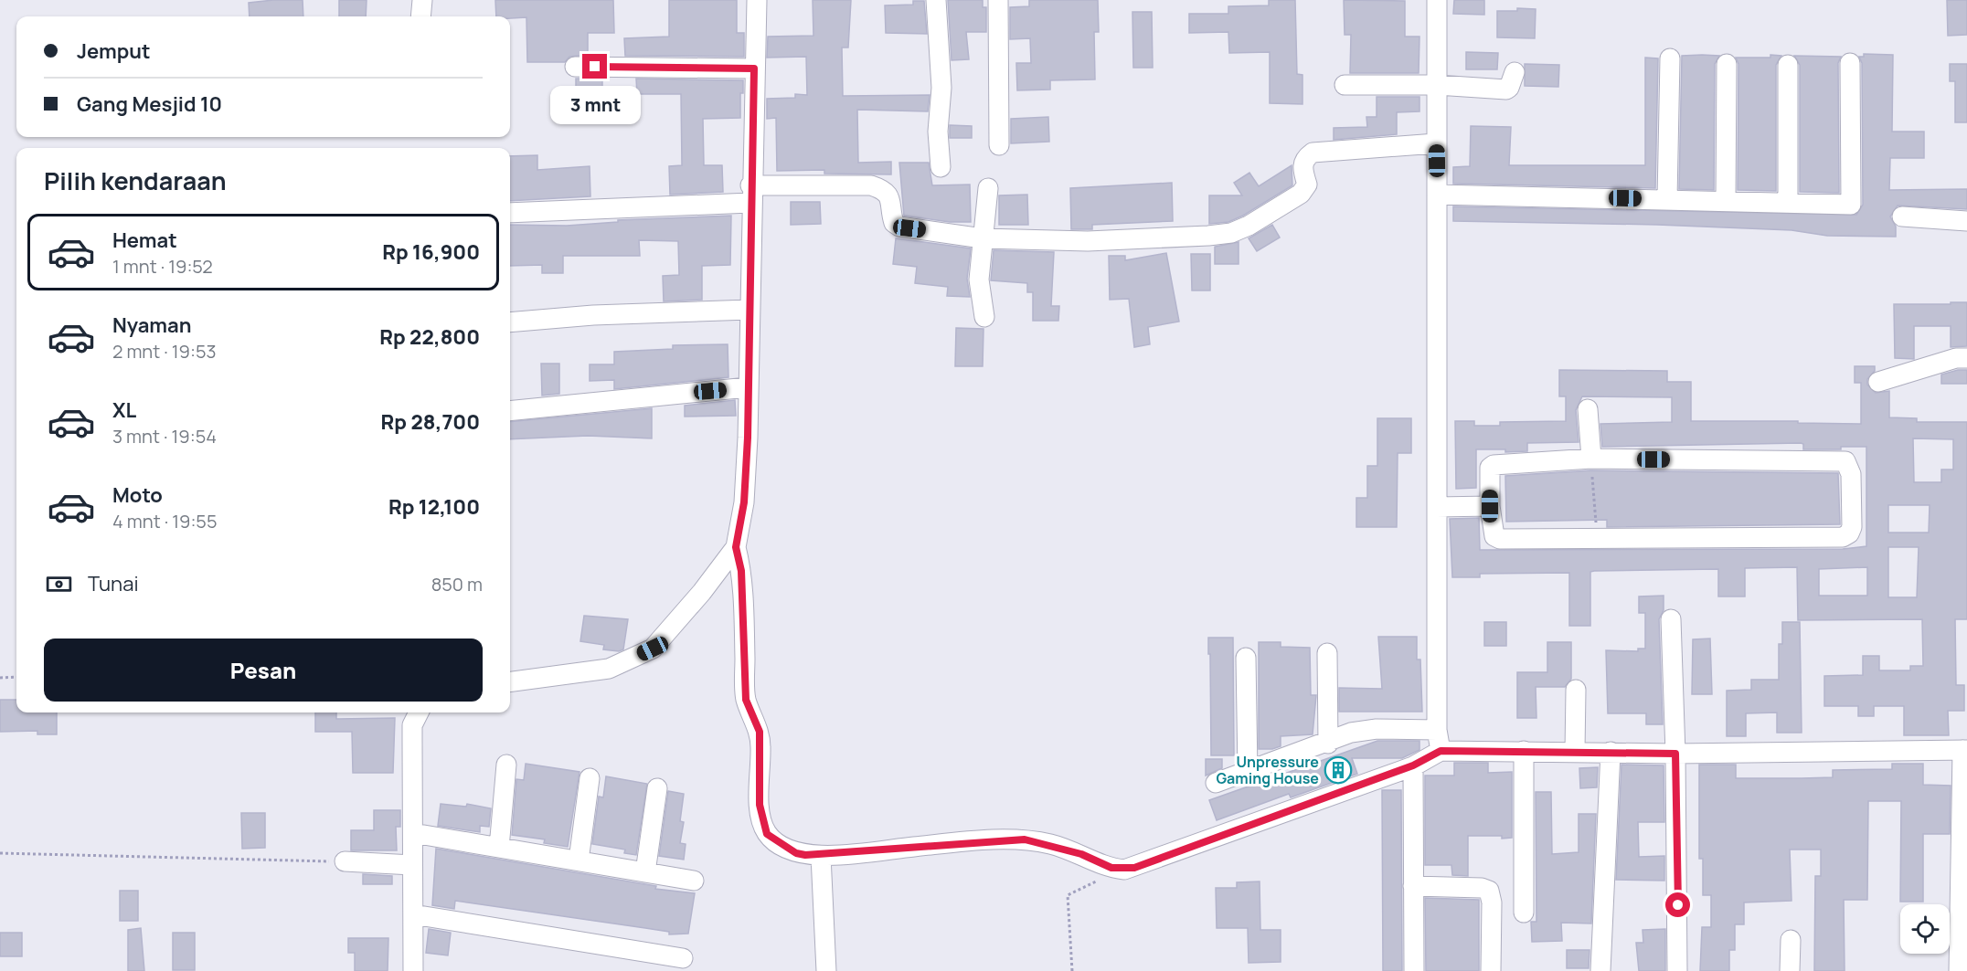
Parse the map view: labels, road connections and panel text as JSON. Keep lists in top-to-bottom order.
{
  "places": {
    "building": ["Unpressure Gaming House"]
  },
  "page": {
    "banner": ["Jemput", "Gang Mesjid 10"],
    "bubble": "3 mnt",
    "heading": "Pilih kendaraan",
    "list": [
      {
        "name": "Hemat",
        "note": "1 mnt · 19:52",
        "value": "Rp 16,900"
      },
      {
        "name": "Nyaman",
        "note": "2 mnt · 19:53",
        "value": "Rp 22,800"
      },
      {
        "name": "XL",
        "note": "3 mnt · 19:54",
        "value": "Rp 28,700"
      },
      {
        "name": "Moto",
        "note": "4 mnt · 19:55",
        "value": "Rp 12,100"
      }
    ],
    "pay": ["Tunai", "850 m"],
    "buttons": "Pesan"
  }
}
